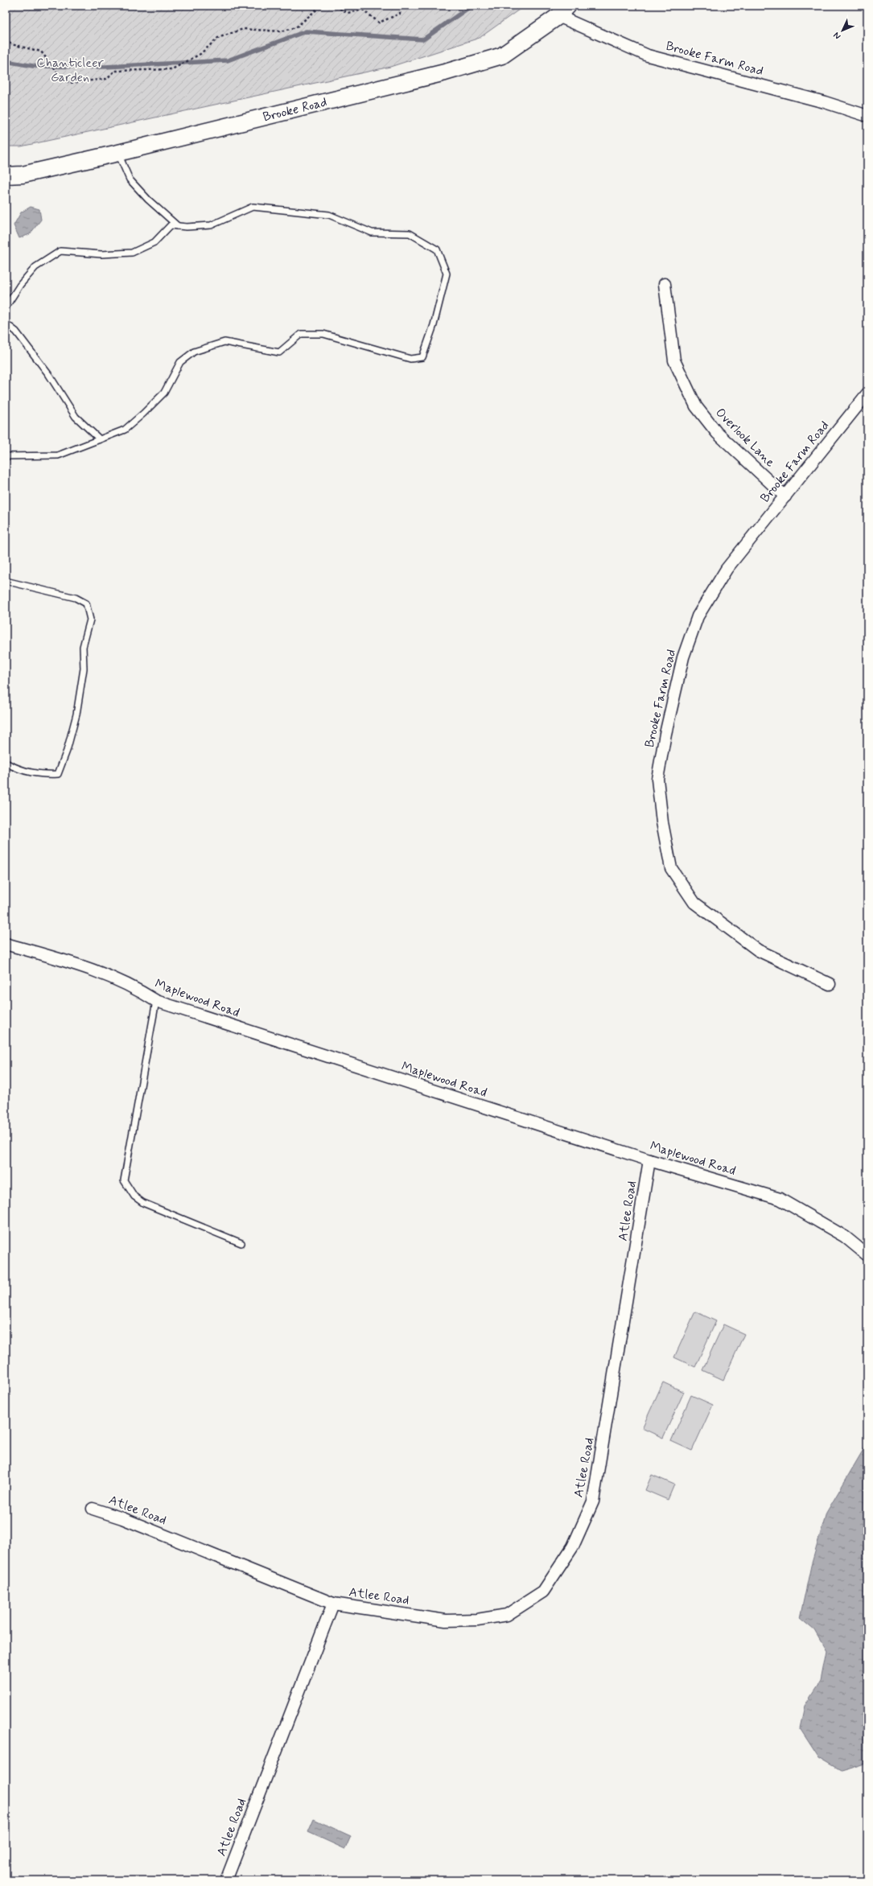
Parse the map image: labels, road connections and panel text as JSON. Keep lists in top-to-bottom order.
{
  "streets": {
    "main road": ["Brooke Road"],
    "street": [
      "Brooke Farm Road",
      "Overlook Lane",
      "Maplewood Road",
      "Atlee Road"
    ]
  },
  "crossings": [
    ["Brooke Farm Road", "Brooke Road"],
    ["Brooke Farm Road", "Overlook Lane"],
    ["Maplewood Road", "Atlee Road"]
  ],
  "parks": ["Chanticleer Garden"],
  "north": "bottom left"
}
